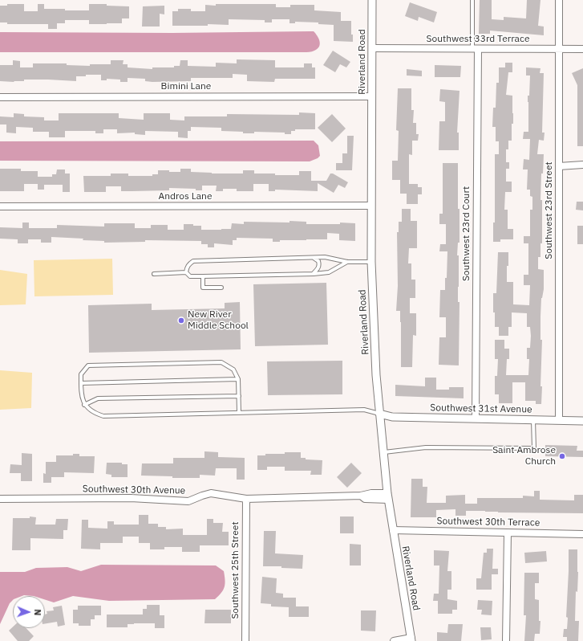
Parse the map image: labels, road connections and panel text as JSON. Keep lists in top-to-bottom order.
{
  "streets": {
    "street": [
      "Southwest 33rd Terrace",
      "Riverland Road",
      "Bimini Lane",
      "Andros Lane",
      "Southwest 23rd Street",
      "Southwest 23rd Court",
      "Southwest 31st Avenue",
      "Southwest 30th Avenue",
      "Southwest 30th Terrace",
      "Southwest 25th Street"
    ]
  },
  "crossings": [
    ["Southwest 33rd Terrace", "Riverland Road"],
    ["Southwest 33rd Terrace", "Southwest 23rd Street"],
    ["Southwest 33rd Terrace", "Southwest 23rd Court"],
    ["Riverland Road", "Bimini Lane"],
    ["Riverland Road", "Andros Lane"],
    ["Riverland Road", "Southwest 31st Avenue"],
    ["Riverland Road", "Southwest 30th Avenue"],
    ["Riverland Road", "Southwest 30th Terrace"],
    ["Southwest 23rd Street", "Southwest 31st Avenue"],
    ["Southwest 23rd Court", "Southwest 31st Avenue"],
    ["Southwest 30th Avenue", "Southwest 25th Street"]
  ],
  "places": ["New River Middle School", "Saint Ambrose Church"],
  "north": "right"
}
